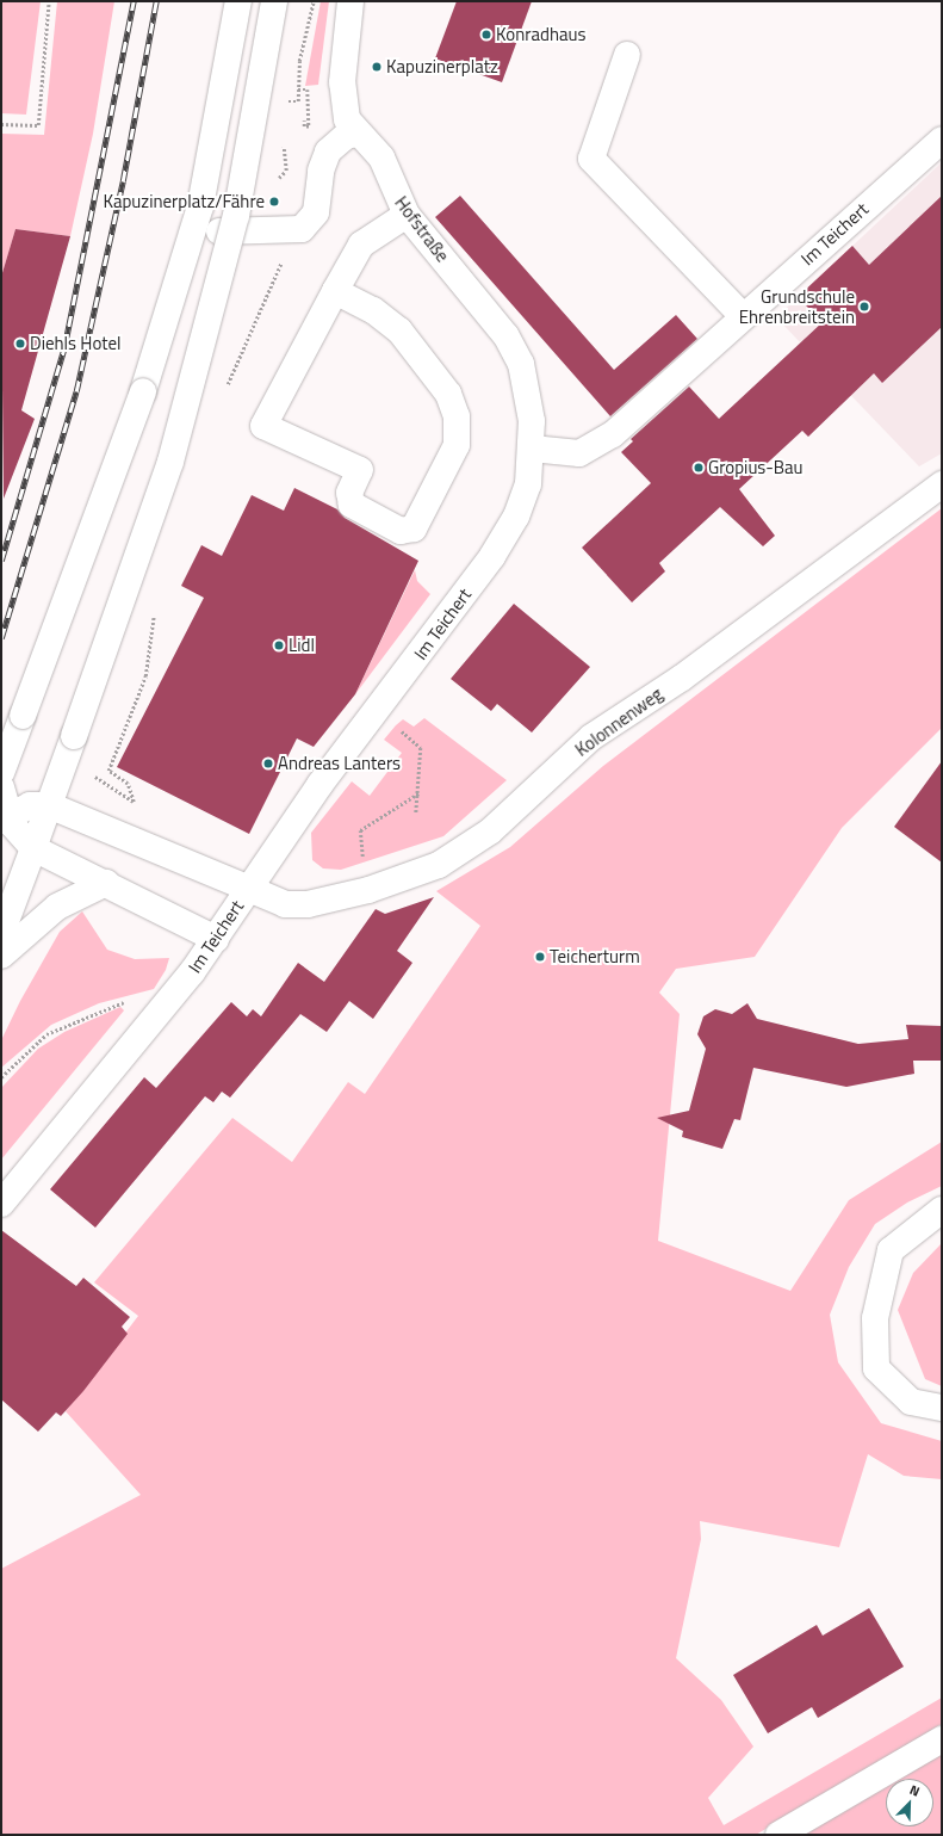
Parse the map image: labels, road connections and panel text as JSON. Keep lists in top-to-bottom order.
{
  "streets": {
    "main road": ["Hofstraße", "Im Teichert", "Kolonnenweg"]
  },
  "crossings": [
    ["Hofstraße", "Im Teichert"],
    ["Im Teichert", "Kolonnenweg"]
  ],
  "places": [
    "Konradhaus",
    "Kapuzinerplatz",
    "Kapuzinerplatz/Fähre",
    "Grundschule Ehrenbreitstein",
    "Diehls Hotel",
    "Gropius-Bau",
    "Lidl",
    "Andreas Lanters",
    "Teicherturm"
  ],
  "north": "top right"
}
